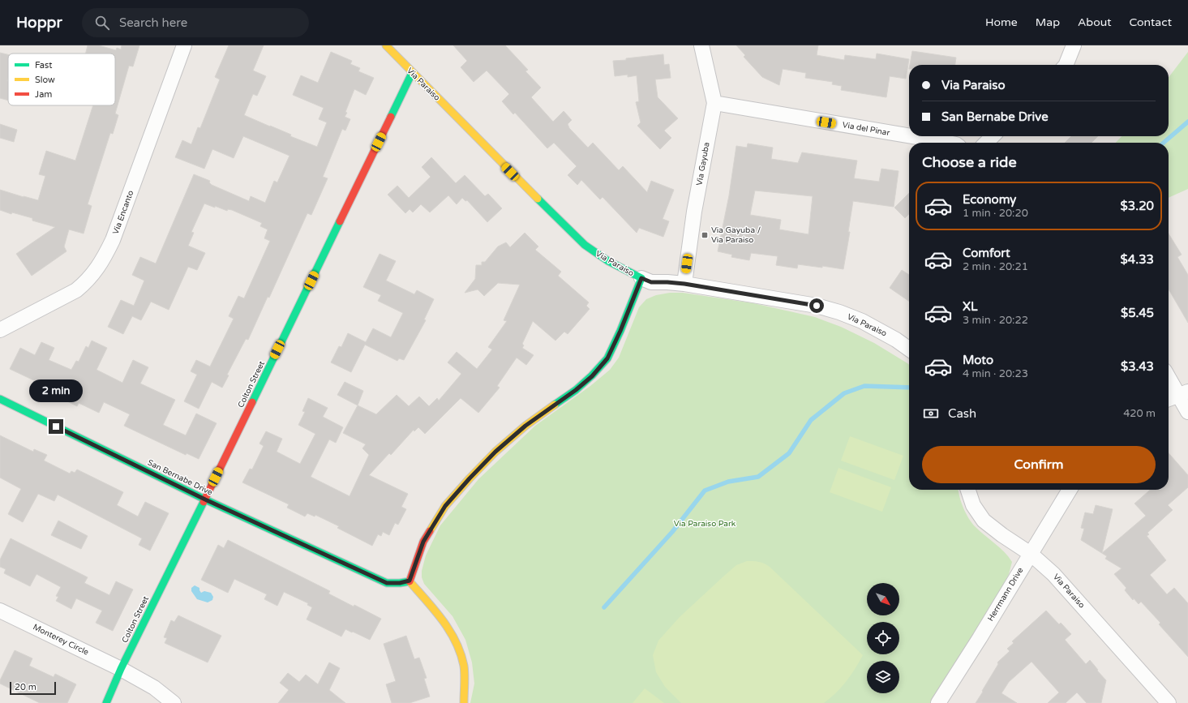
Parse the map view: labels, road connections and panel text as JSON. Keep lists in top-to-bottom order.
{
  "streets": {
    "street": [
      "Via Paraiso",
      "Via del Pinar",
      "Via Gayuba",
      "Via Encanto",
      "Colton Street",
      "San Bernabe Drive",
      "Herrmann Drive",
      "Monterey Circle"
    ]
  },
  "crossings": [
    ["Via Paraiso", "Via Gayuba"],
    ["Via Paraiso", "Colton Street"],
    ["Via Paraiso", "Herrmann Drive"],
    ["Via del Pinar", "Via Gayuba"],
    ["Colton Street", "San Bernabe Drive"],
    ["Colton Street", "Monterey Circle"]
  ],
  "parks": ["Via Paraiso Park"],
  "places": {
    "transit": ["Via Gayuba / Via Paraiso"]
  },
  "legend": ["Fast", "Slow", "Jam"],
  "scale_bar": "20 m",
  "north": "bottom right",
  "page": {
    "header": "Hoppr",
    "search": "Search here",
    "nav": [
      "Home",
      "Map",
      "About",
      "Contact"
    ],
    "banner": ["Via Paraiso", "San Bernabe Drive"],
    "heading": "Choose a ride",
    "list": [
      {
        "name": "Economy",
        "note": "1 min · 20:20",
        "value": "$3.20"
      },
      {
        "name": "Comfort",
        "note": "2 min · 20:21",
        "value": "$4.33"
      },
      {
        "name": "XL",
        "note": "3 min · 20:22",
        "value": "$5.45"
      },
      {
        "name": "Moto",
        "note": "4 min · 20:23",
        "value": "$3.43"
      }
    ],
    "bubble": "2 min",
    "pay": ["Cash", "420 m"],
    "buttons": "Confirm",
    "scale": "20 m"
  }
}
